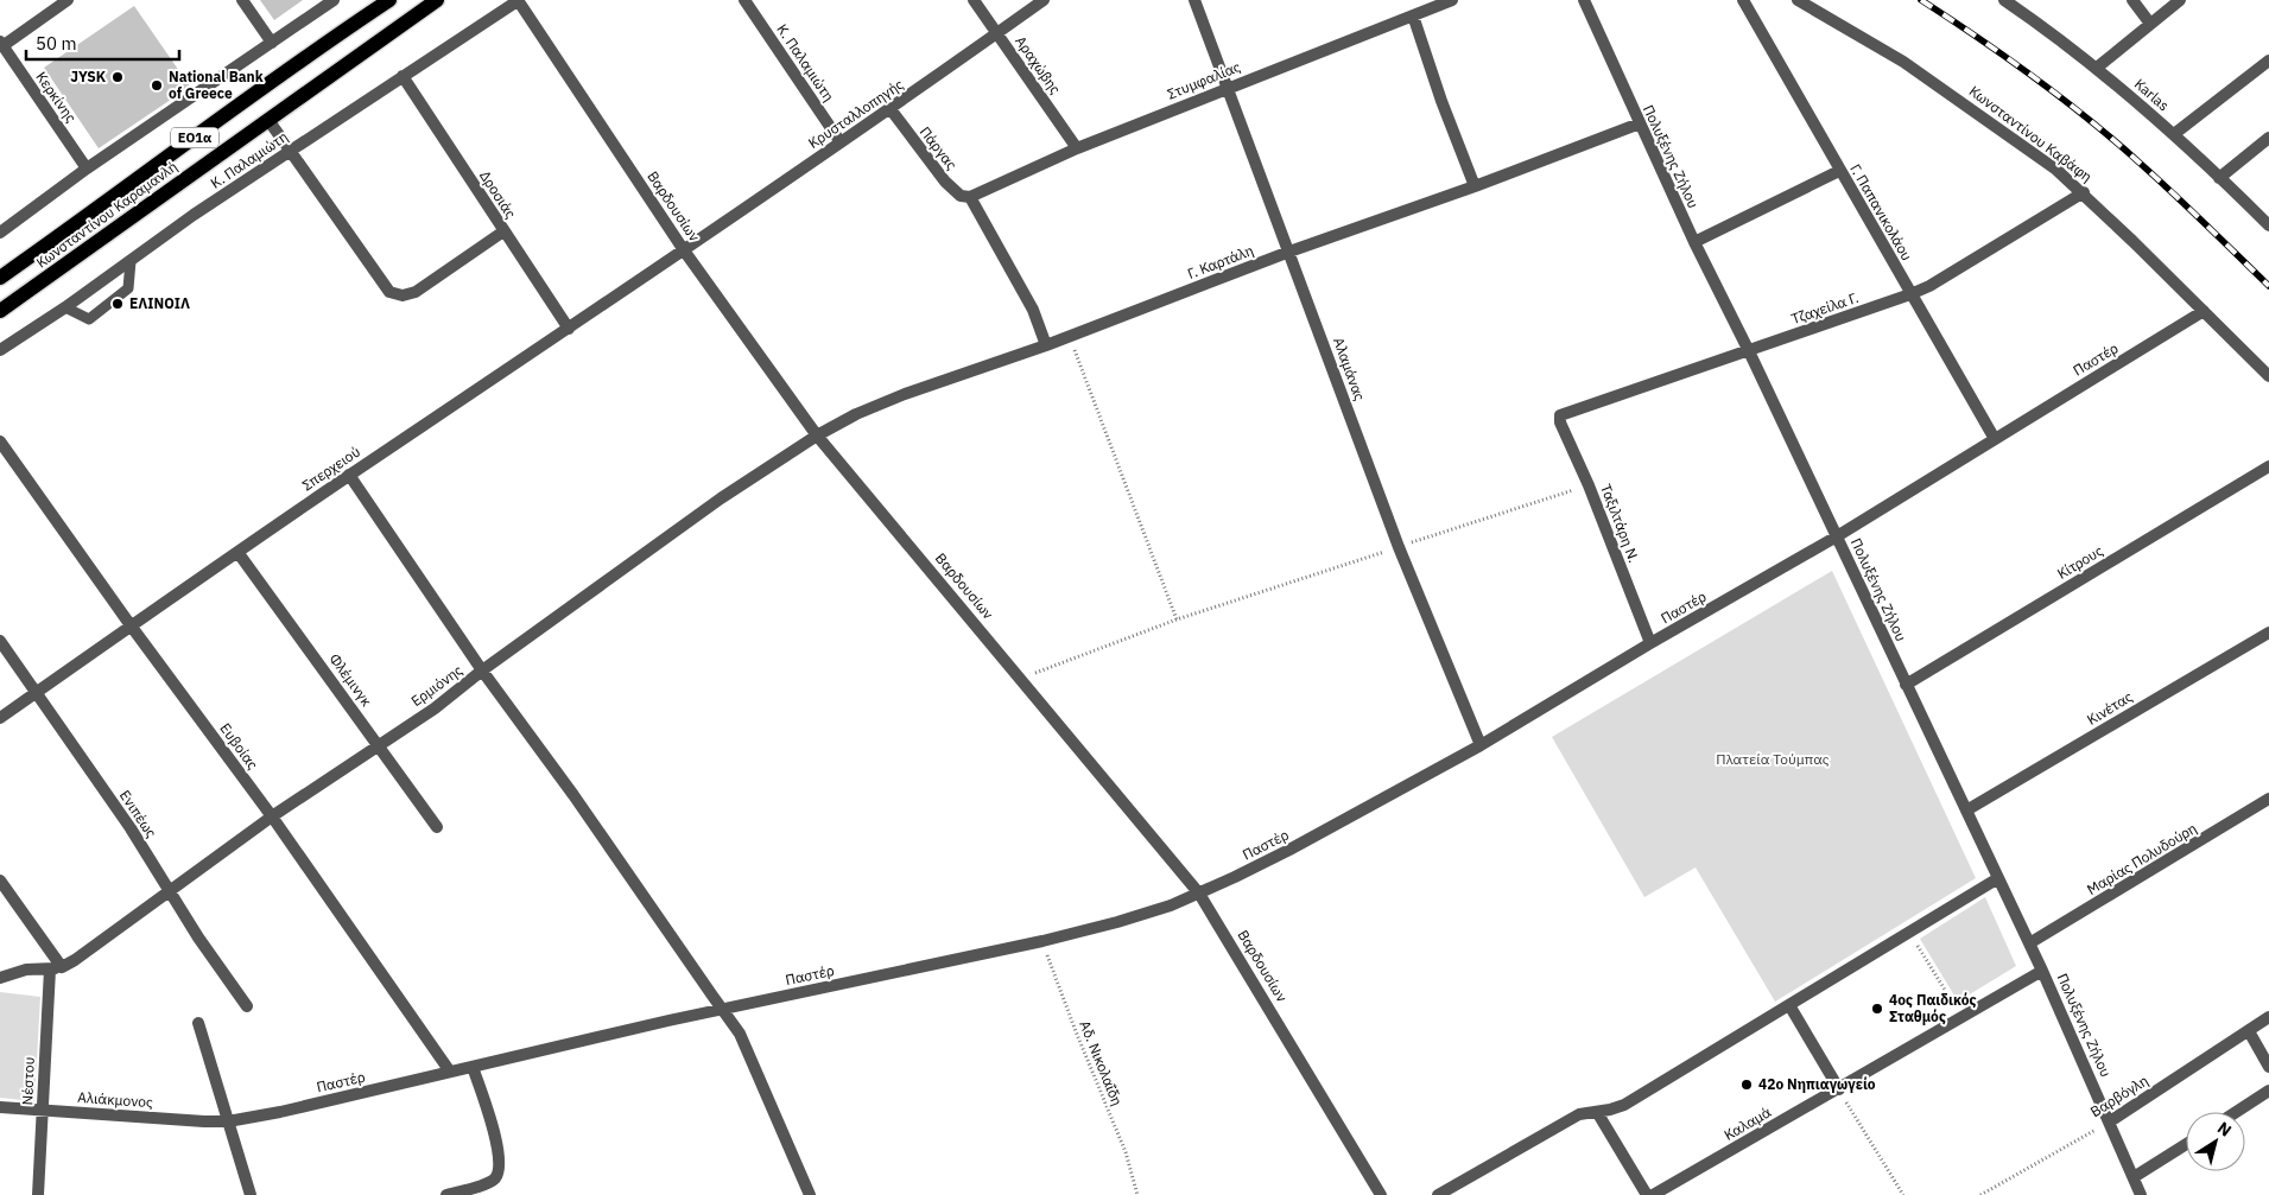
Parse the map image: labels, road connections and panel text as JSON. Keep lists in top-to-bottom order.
{
  "streets": {
    "main road": ["ΕΟ1α", "Κωνσταντίνου Καραμανλή"],
    "street": [
      "Κ. Παλαμιώτη",
      "Αραχώβης",
      "Στυμφαλίας",
      "Karlas",
      "Κερκίνης",
      "Κρυσταλλοπηγής",
      "Κωνσταντίνου Καβάφη",
      "Πάργας",
      "Πολυξένης Ζήλου",
      "Δροσιάς",
      "Βαρδουσίων",
      "Γ. Παπανικολάου",
      "Γ. Καρτάλη",
      "Τζαχείλα Γ.",
      "Παστέρ",
      "Αλαμάνας",
      "Σπερχειού",
      "Ταξιλτάρη Ν.",
      "Κίτρους",
      "Φλέμινγκ",
      "Ερμιόνης",
      "Κινέτας",
      "Ευβοίας",
      "Ενιπέως",
      "Μαρίας Πολυδούρη",
      "Νέστου",
      "Βαρβόγλη",
      "Αλιάκμονος",
      "Καλαμά"
    ],
    "path": ["Αδ. Νικολαΐδη"]
  },
  "crossings": [
    ["Κ. Παλαμιώτη", "Κρυσταλλοπηγής"],
    ["Κ. Παλαμιώτη", "Δροσιάς"],
    ["Κ. Παλαμιώτη", "Βαρδουσίων"],
    ["Αραχώβης", "Στυμφαλίας"],
    ["Αραχώβης", "Κρυσταλλοπηγής"],
    ["Στυμφαλίας", "Πάργας"],
    ["Στυμφαλίας", "Αλαμάνας"],
    ["Κρυσταλλοπηγής", "Πάργας"],
    ["Κρυσταλλοπηγής", "Βαρδουσίων"],
    ["Κρυσταλλοπηγής", "Σπερχειού"],
    ["Κωνσταντίνου Καβάφη", "Τζαχείλα Γ."],
    ["Κωνσταντίνου Καβάφη", "Παστέρ"],
    ["Πολυξένης Ζήλου", "Γ. Καρτάλη"],
    ["Πολυξένης Ζήλου", "Τζαχείλα Γ."],
    ["Πολυξένης Ζήλου", "Παστέρ"],
    ["Πολυξένης Ζήλου", "Κίτρους"],
    ["Πολυξένης Ζήλου", "Κινέτας"],
    ["Πολυξένης Ζήλου", "Μαρίας Πολυδούρη"],
    ["Πολυξένης Ζήλου", "Βαρβόγλη"],
    ["Πολυξένης Ζήλου", "Καλαμά"],
    ["Δροσιάς", "Σπερχειού"],
    ["Βαρδουσίων", "Γ. Καρτάλη"],
    ["Βαρδουσίων", "Παστέρ"],
    ["Βαρδουσίων", "Σπερχειού"],
    ["Βαρδουσίων", "Ερμιόνης"],
    ["Γ. Παπανικολάου", "Τζαχείλα Γ."],
    ["Γ. Παπανικολάου", "Παστέρ"],
    ["Γ. Καρτάλη", "Αλαμάνας"],
    ["Γ. Καρτάλη", "Ερμιόνης"],
    ["Τζαχείλα Γ.", "Ταξιλτάρη Ν."],
    ["Παστέρ", "Αλαμάνας"],
    ["Παστέρ", "Ταξιλτάρη Ν."],
    ["Παστέρ", "Ευβοίας"],
    ["Παστέρ", "Αδ. Νικολαΐδη"],
    ["Παστέρ", "Αλιάκμονος"],
    ["Σπερχειού", "Φλέμινγκ"],
    ["Σπερχειού", "Ευβοίας"],
    ["Σπερχειού", "Ενιπέως"],
    ["Φλέμινγκ", "Ερμιόνης"],
    ["Ερμιόνης", "Ευβοίας"],
    ["Ερμιόνης", "Ενιπέως"],
    ["Νέστου", "Αλιάκμονος"]
  ],
  "parks": ["Πλατεία Τούμπας"],
  "places": [
    "JYSK",
    "National Bank of Greece",
    "ΕΛΙΝΟΙΛ",
    "4ος Παιδικός Σταθμός",
    "42ο Νηπιαγωγείο"
  ],
  "scale_bar": "50 m",
  "north": "top right"
}
